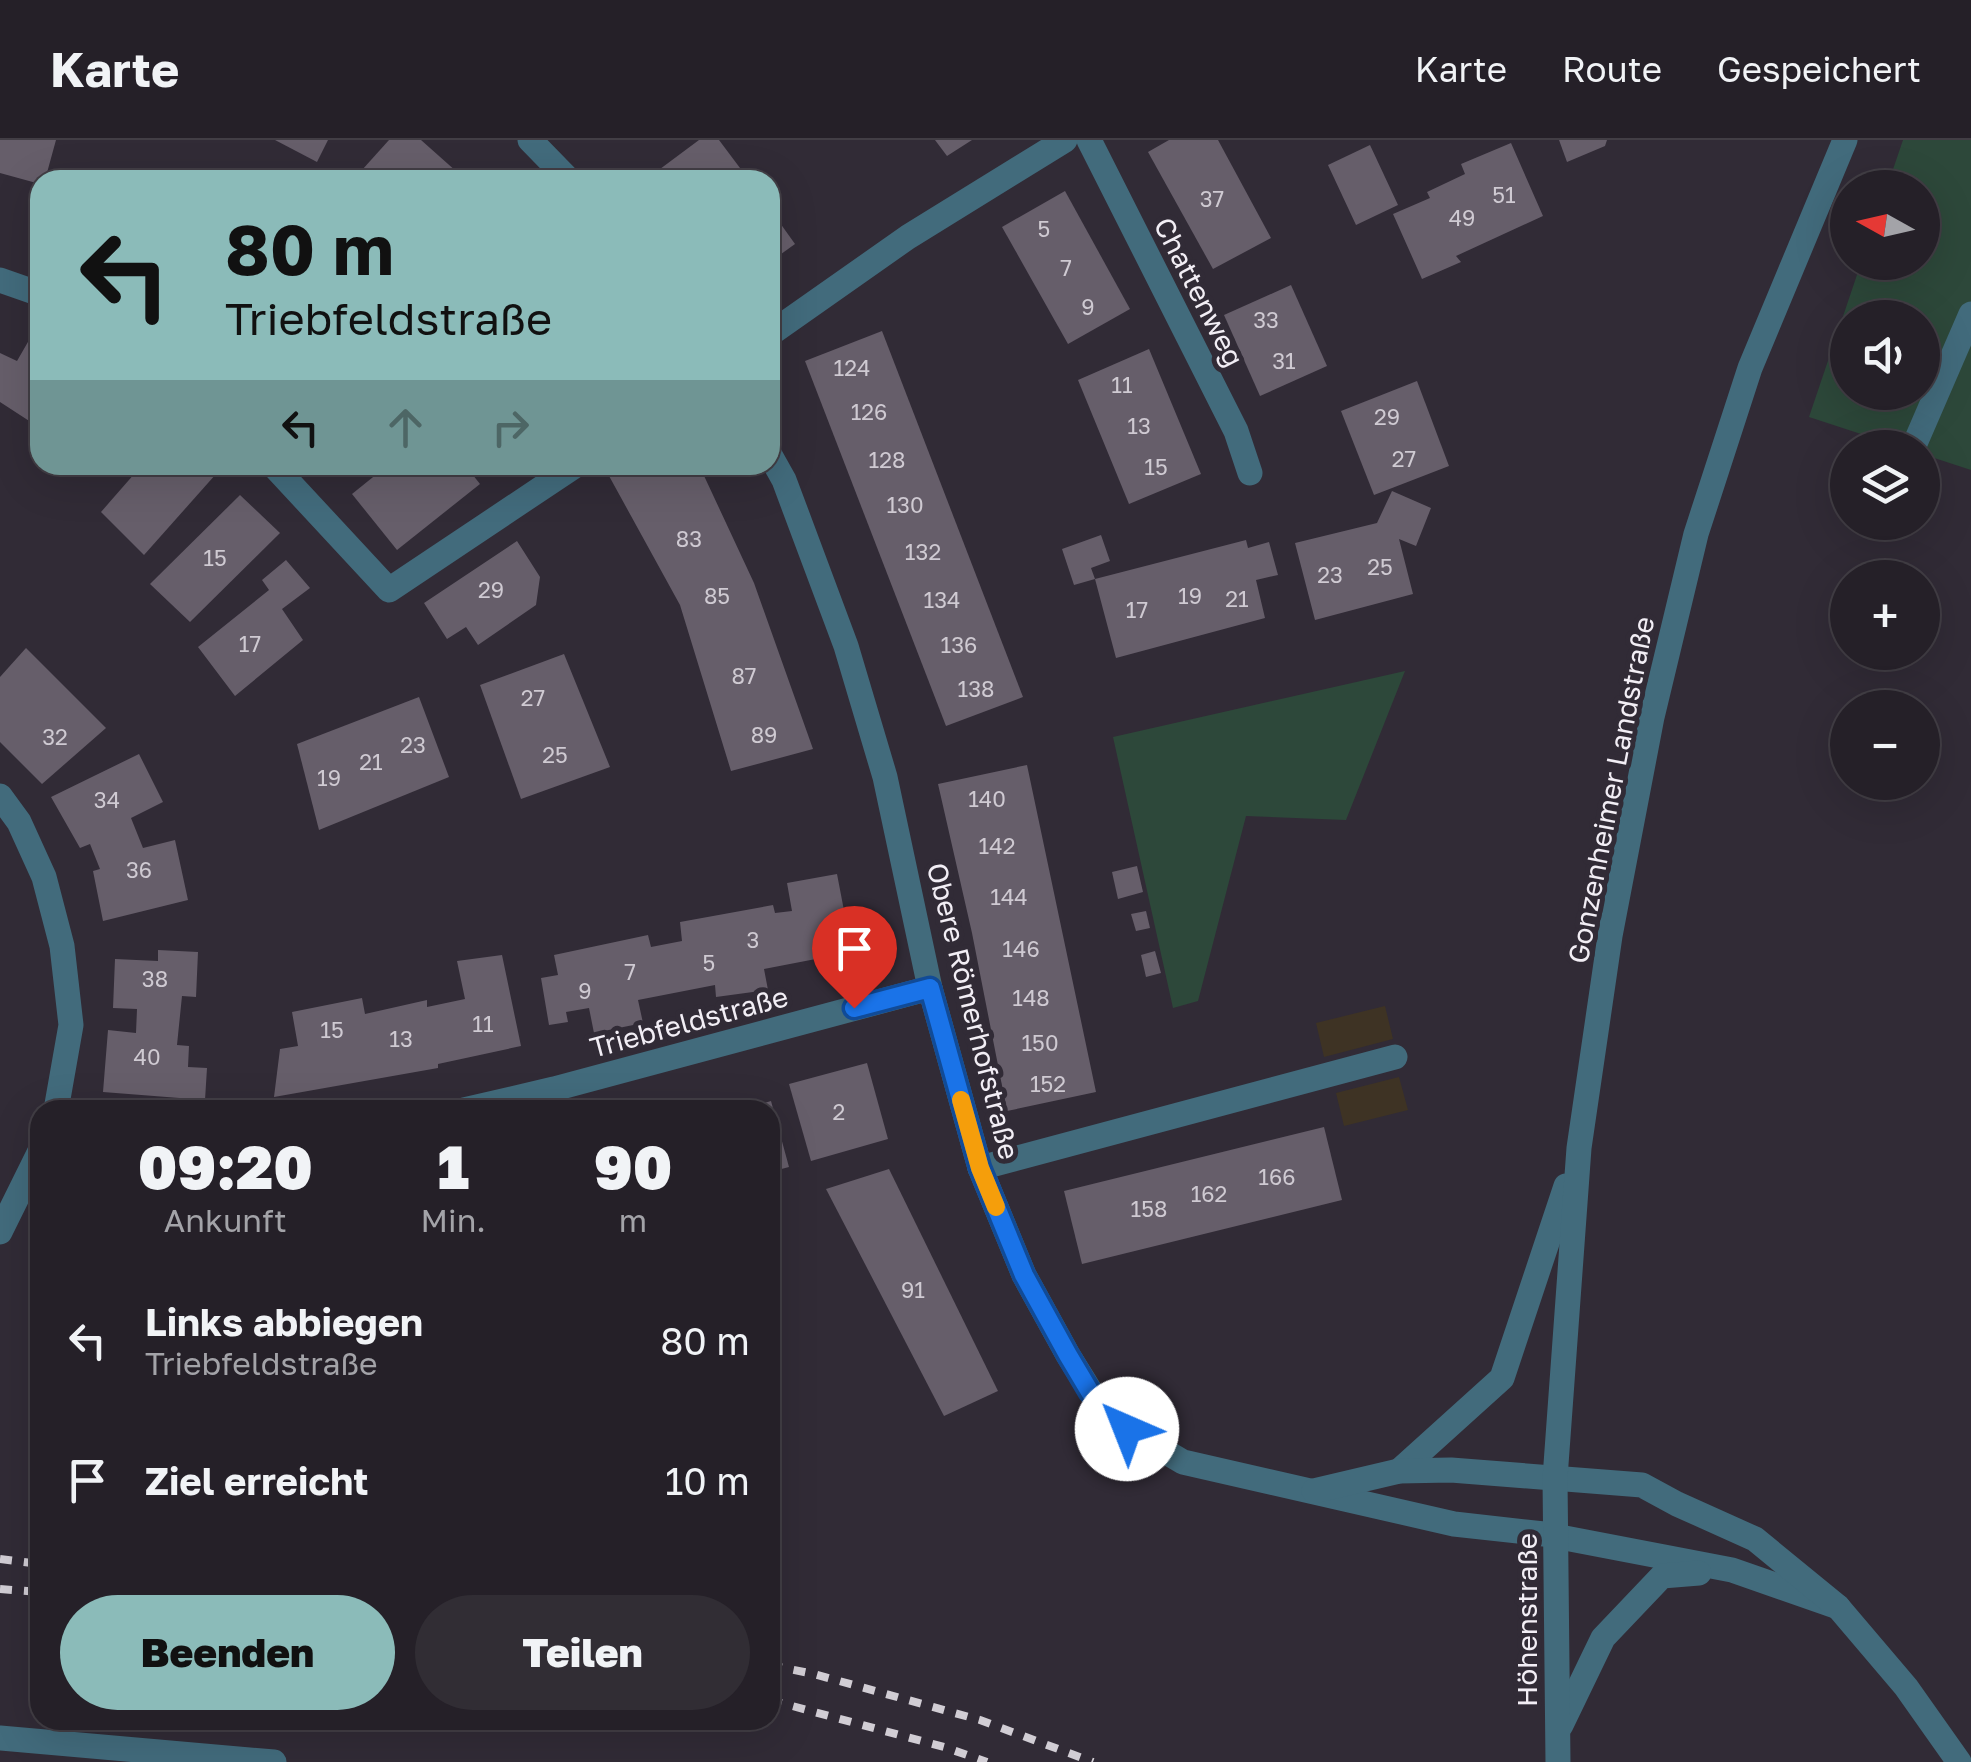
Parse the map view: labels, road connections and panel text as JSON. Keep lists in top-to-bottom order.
{
  "streets": {
    "street": [
      "Chattenweg",
      "Gonzenheimer Landstraße",
      "Obere Römerhofstraße",
      "Triebfeldstraße",
      "Höhenstraße"
    ]
  },
  "crossings": [
    ["Gonzenheimer Landstraße", "Obere Römerhofstraße"],
    ["Gonzenheimer Landstraße", "Höhenstraße"],
    ["Obere Römerhofstraße", "Triebfeldstraße"],
    ["Obere Römerhofstraße", "Höhenstraße"]
  ],
  "house_numbers": [
    "51",
    "37",
    "49",
    "5",
    "7",
    "9",
    "33",
    "31",
    "124",
    "11",
    "126",
    "29",
    "13",
    "27",
    "128",
    "15",
    "130",
    "83",
    "132",
    "15",
    "25",
    "23",
    "29",
    "85",
    "19",
    "21",
    "134",
    "17",
    "17",
    "136",
    "87",
    "138",
    "27",
    "89",
    "32",
    "23",
    "25",
    "21",
    "19",
    "140",
    "34",
    "142",
    "36",
    "144",
    "3",
    "146",
    "5",
    "7",
    "38",
    "9",
    "148",
    "11",
    "15",
    "13",
    "150",
    "40",
    "152",
    "2",
    "166",
    "162",
    "158",
    "91"
  ],
  "north": "left",
  "page": {
    "header": "Karte",
    "nav": ["Karte", "Route", "Gespeichert"],
    "map_buttons": ["+", "−"],
    "turn": ["80 m", "Triebfeldstraße"],
    "eta": [
      "09:20",
      "Ankunft",
      "1",
      "Min.",
      "90",
      "m"
    ],
    "list": [
      {
        "name": "Links abbiegen",
        "note": "Triebfeldstraße",
        "value": "80 m"
      },
      {
        "name": "Ziel erreicht",
        "value": "10 m"
      }
    ],
    "buttons": ["Beenden", "Teilen"]
  }
}
